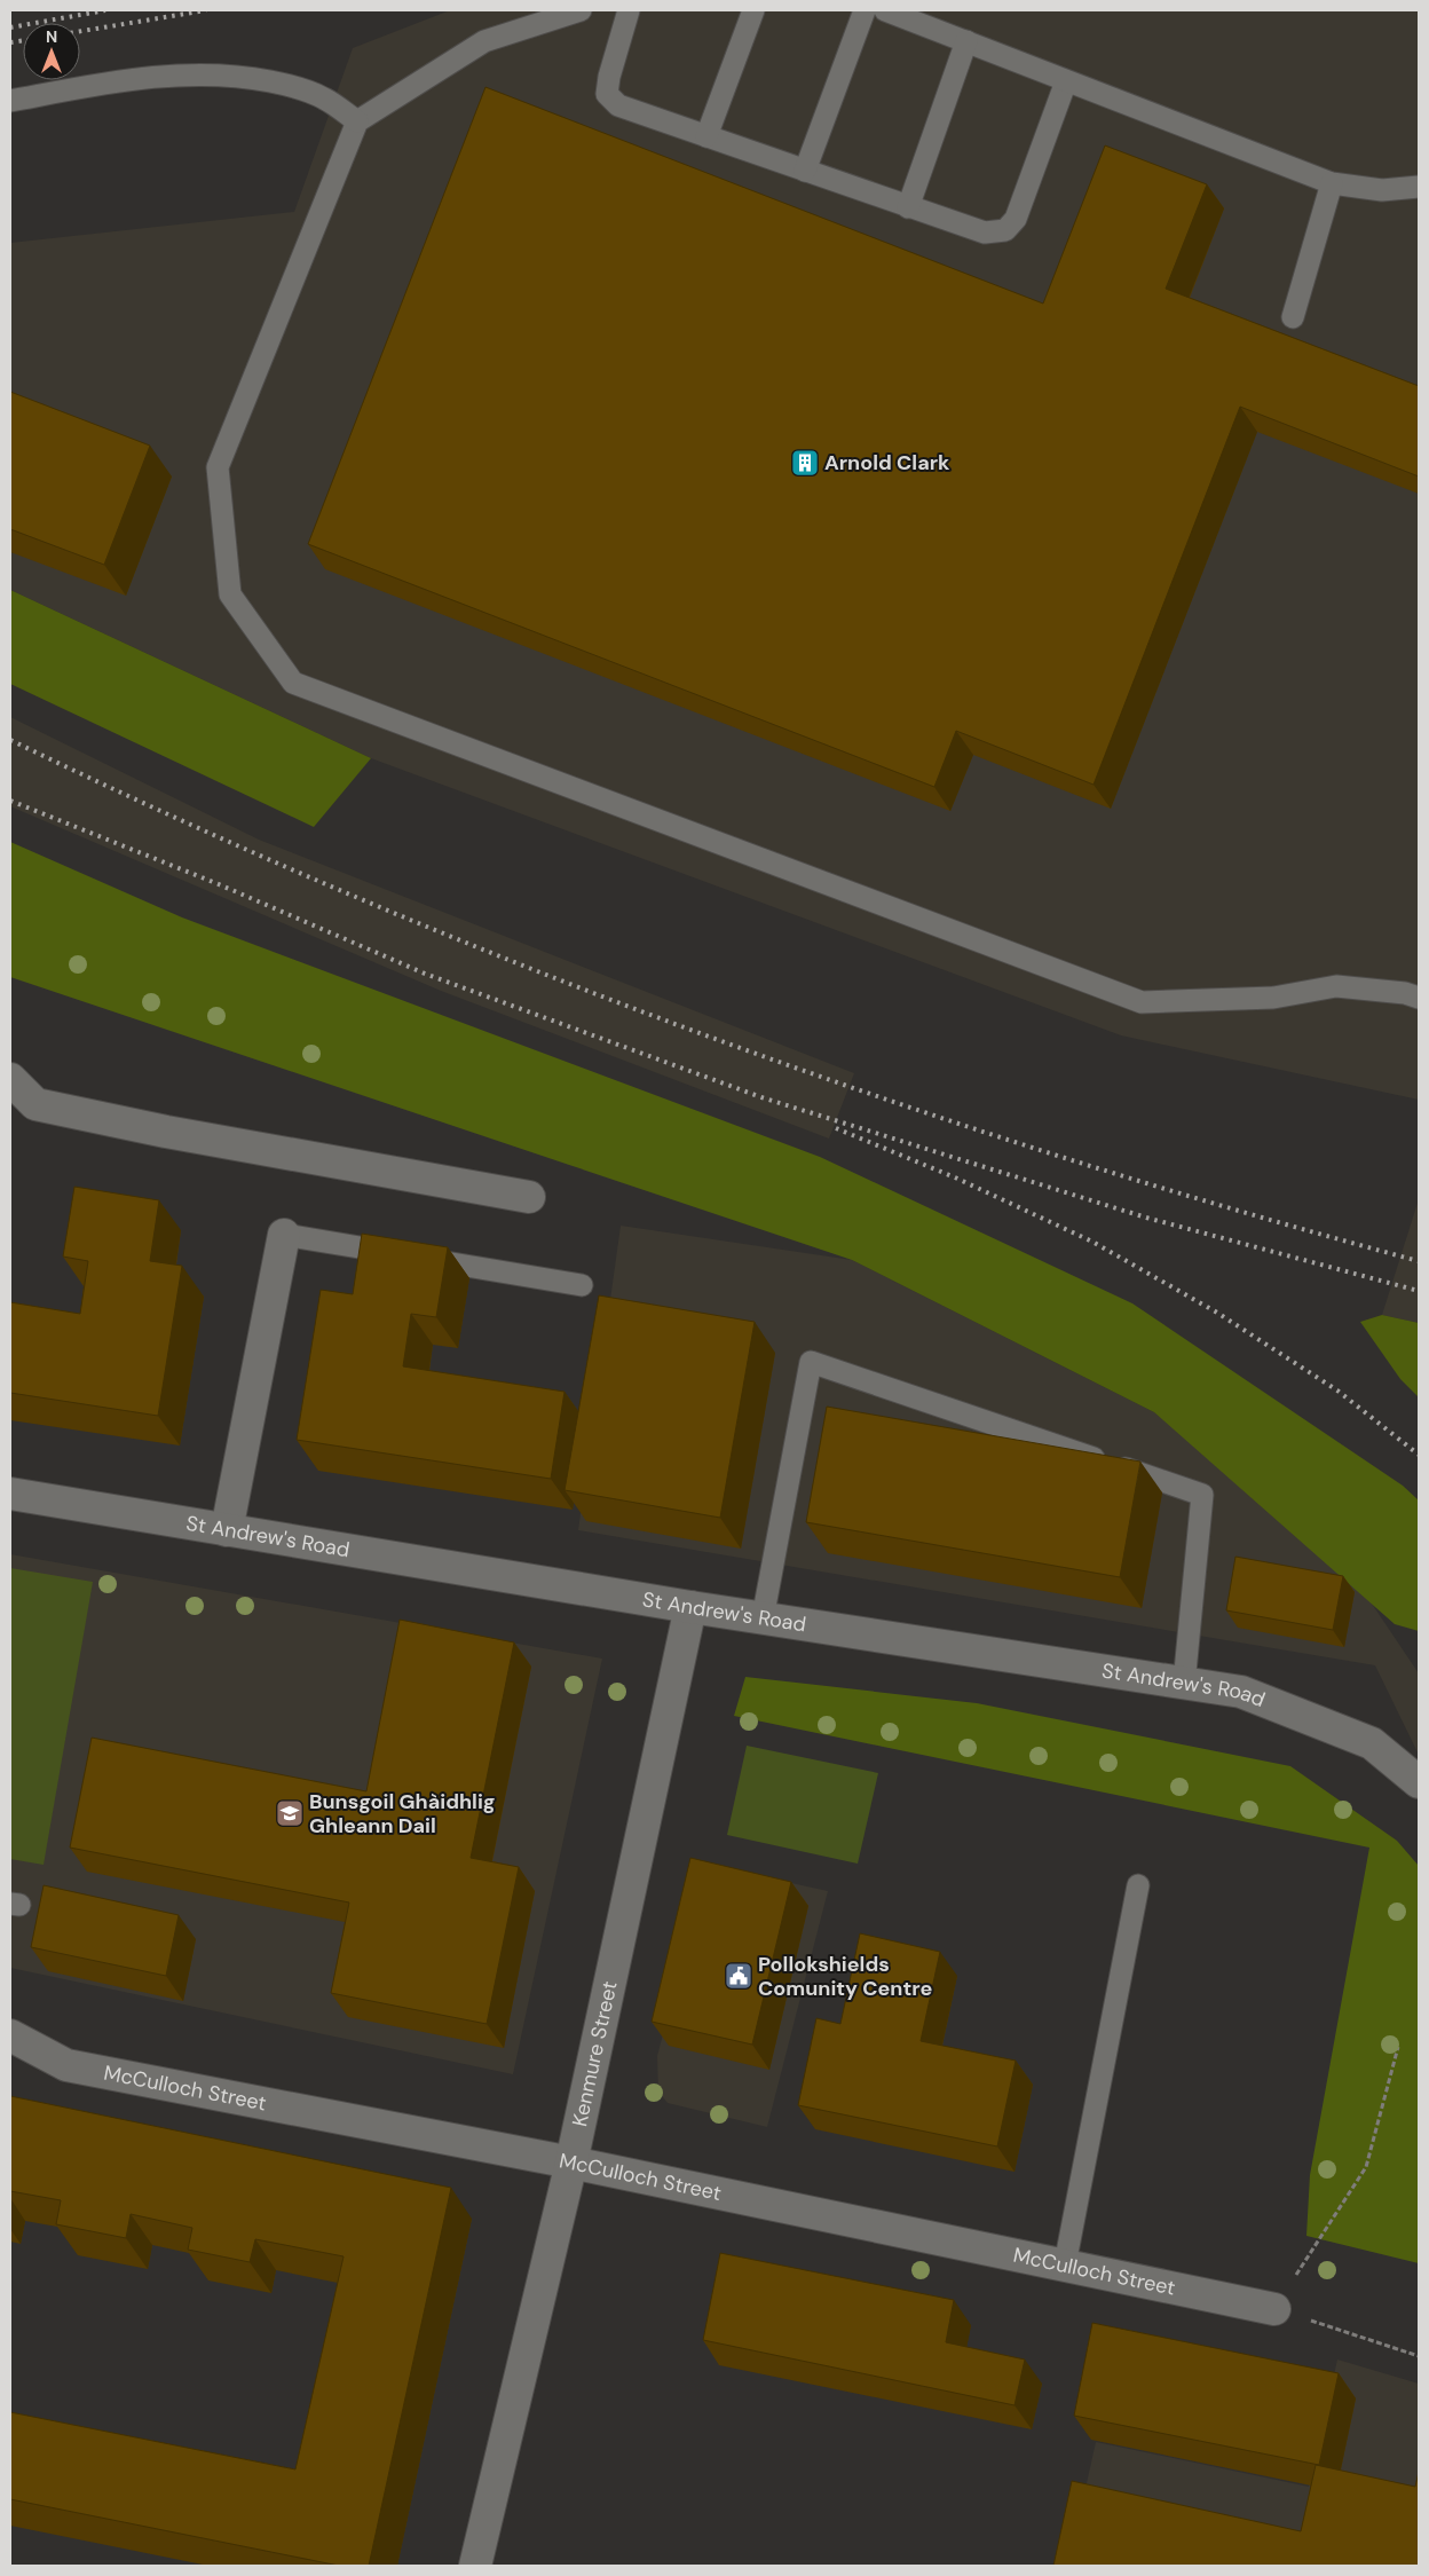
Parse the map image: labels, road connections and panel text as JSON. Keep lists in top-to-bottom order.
{
  "streets": {
    "street": ["St Andrew's Road", "Kenmure Street", "McCulloch Street"]
  },
  "crossings": [
    ["St Andrew's Road", "Kenmure Street"],
    ["Kenmure Street", "McCulloch Street"]
  ],
  "places": {
    "building": ["Arnold Clark"],
    "school or university": ["Bunsgoil Ghàidhlig Ghleann Dail"],
    "public building": ["Pollokshields Comunity Centre"]
  },
  "north": "top"
}
